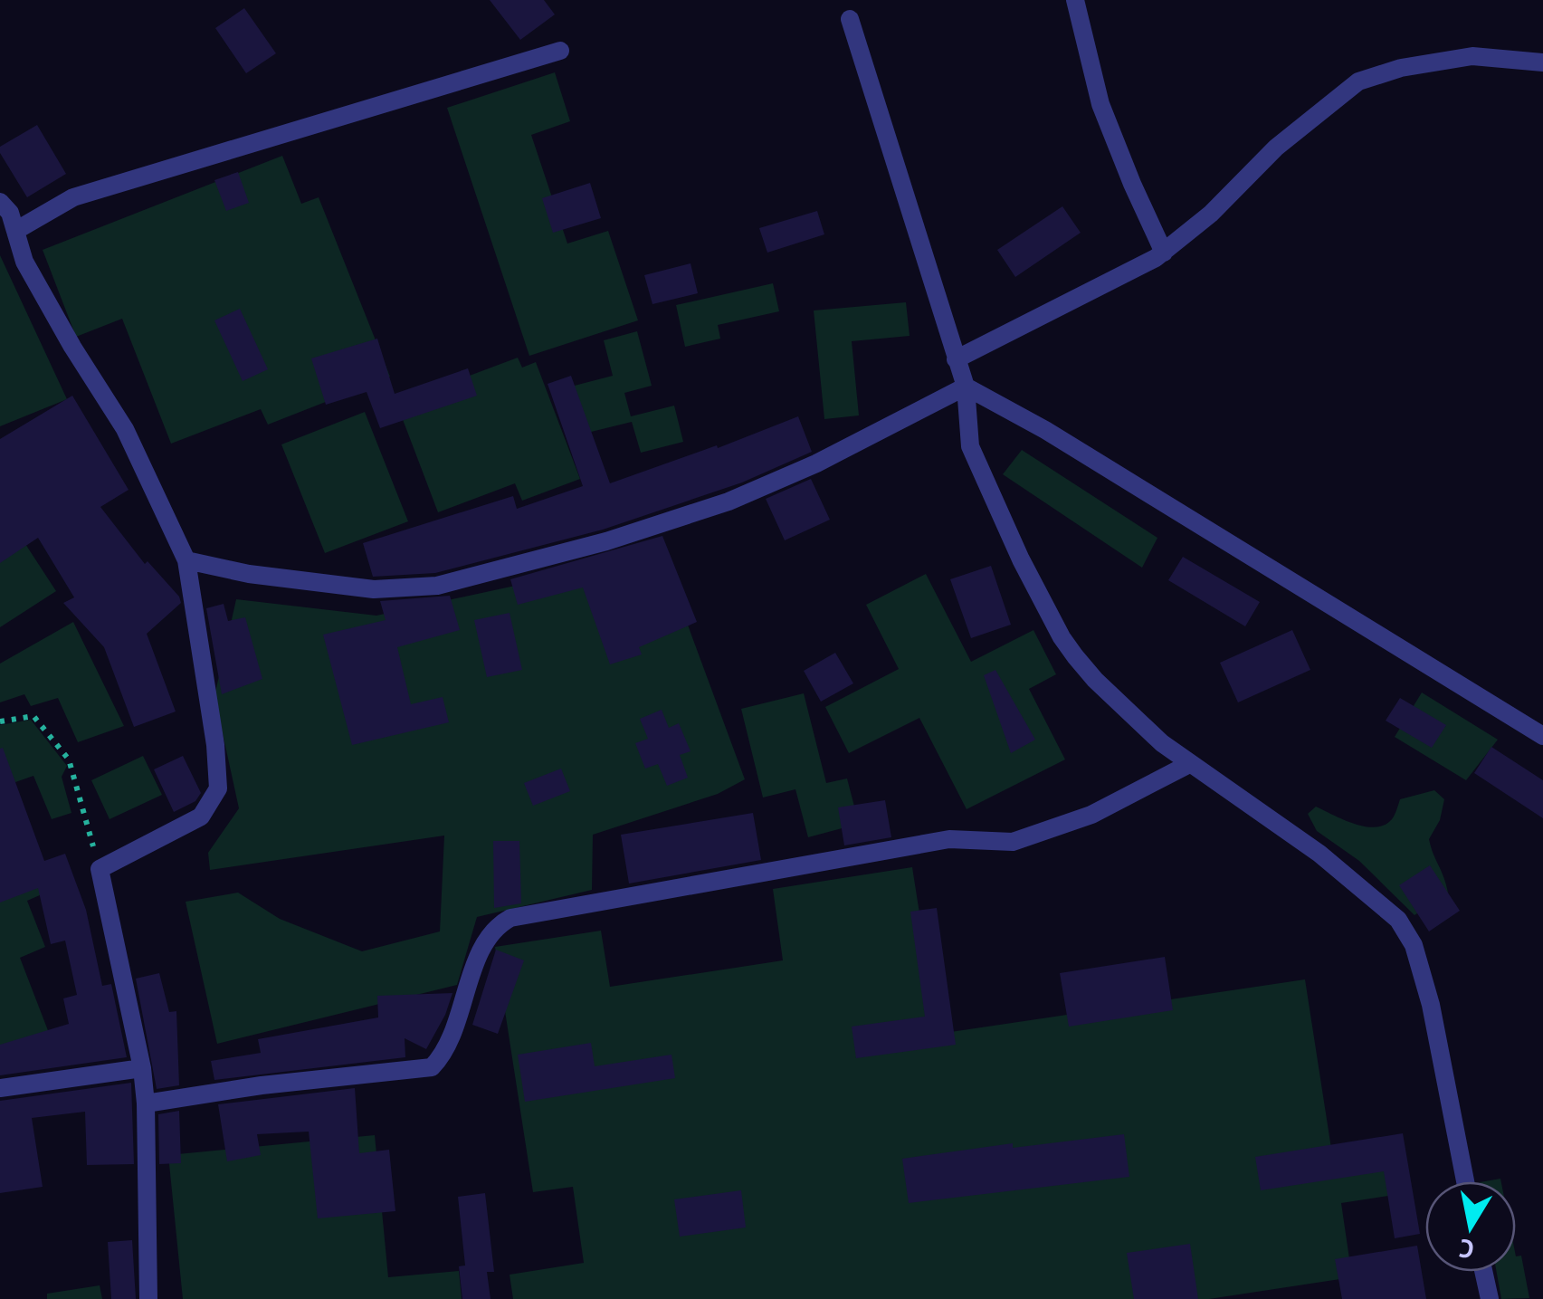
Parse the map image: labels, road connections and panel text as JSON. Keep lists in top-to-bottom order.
{
  "north": "bottom"
}
